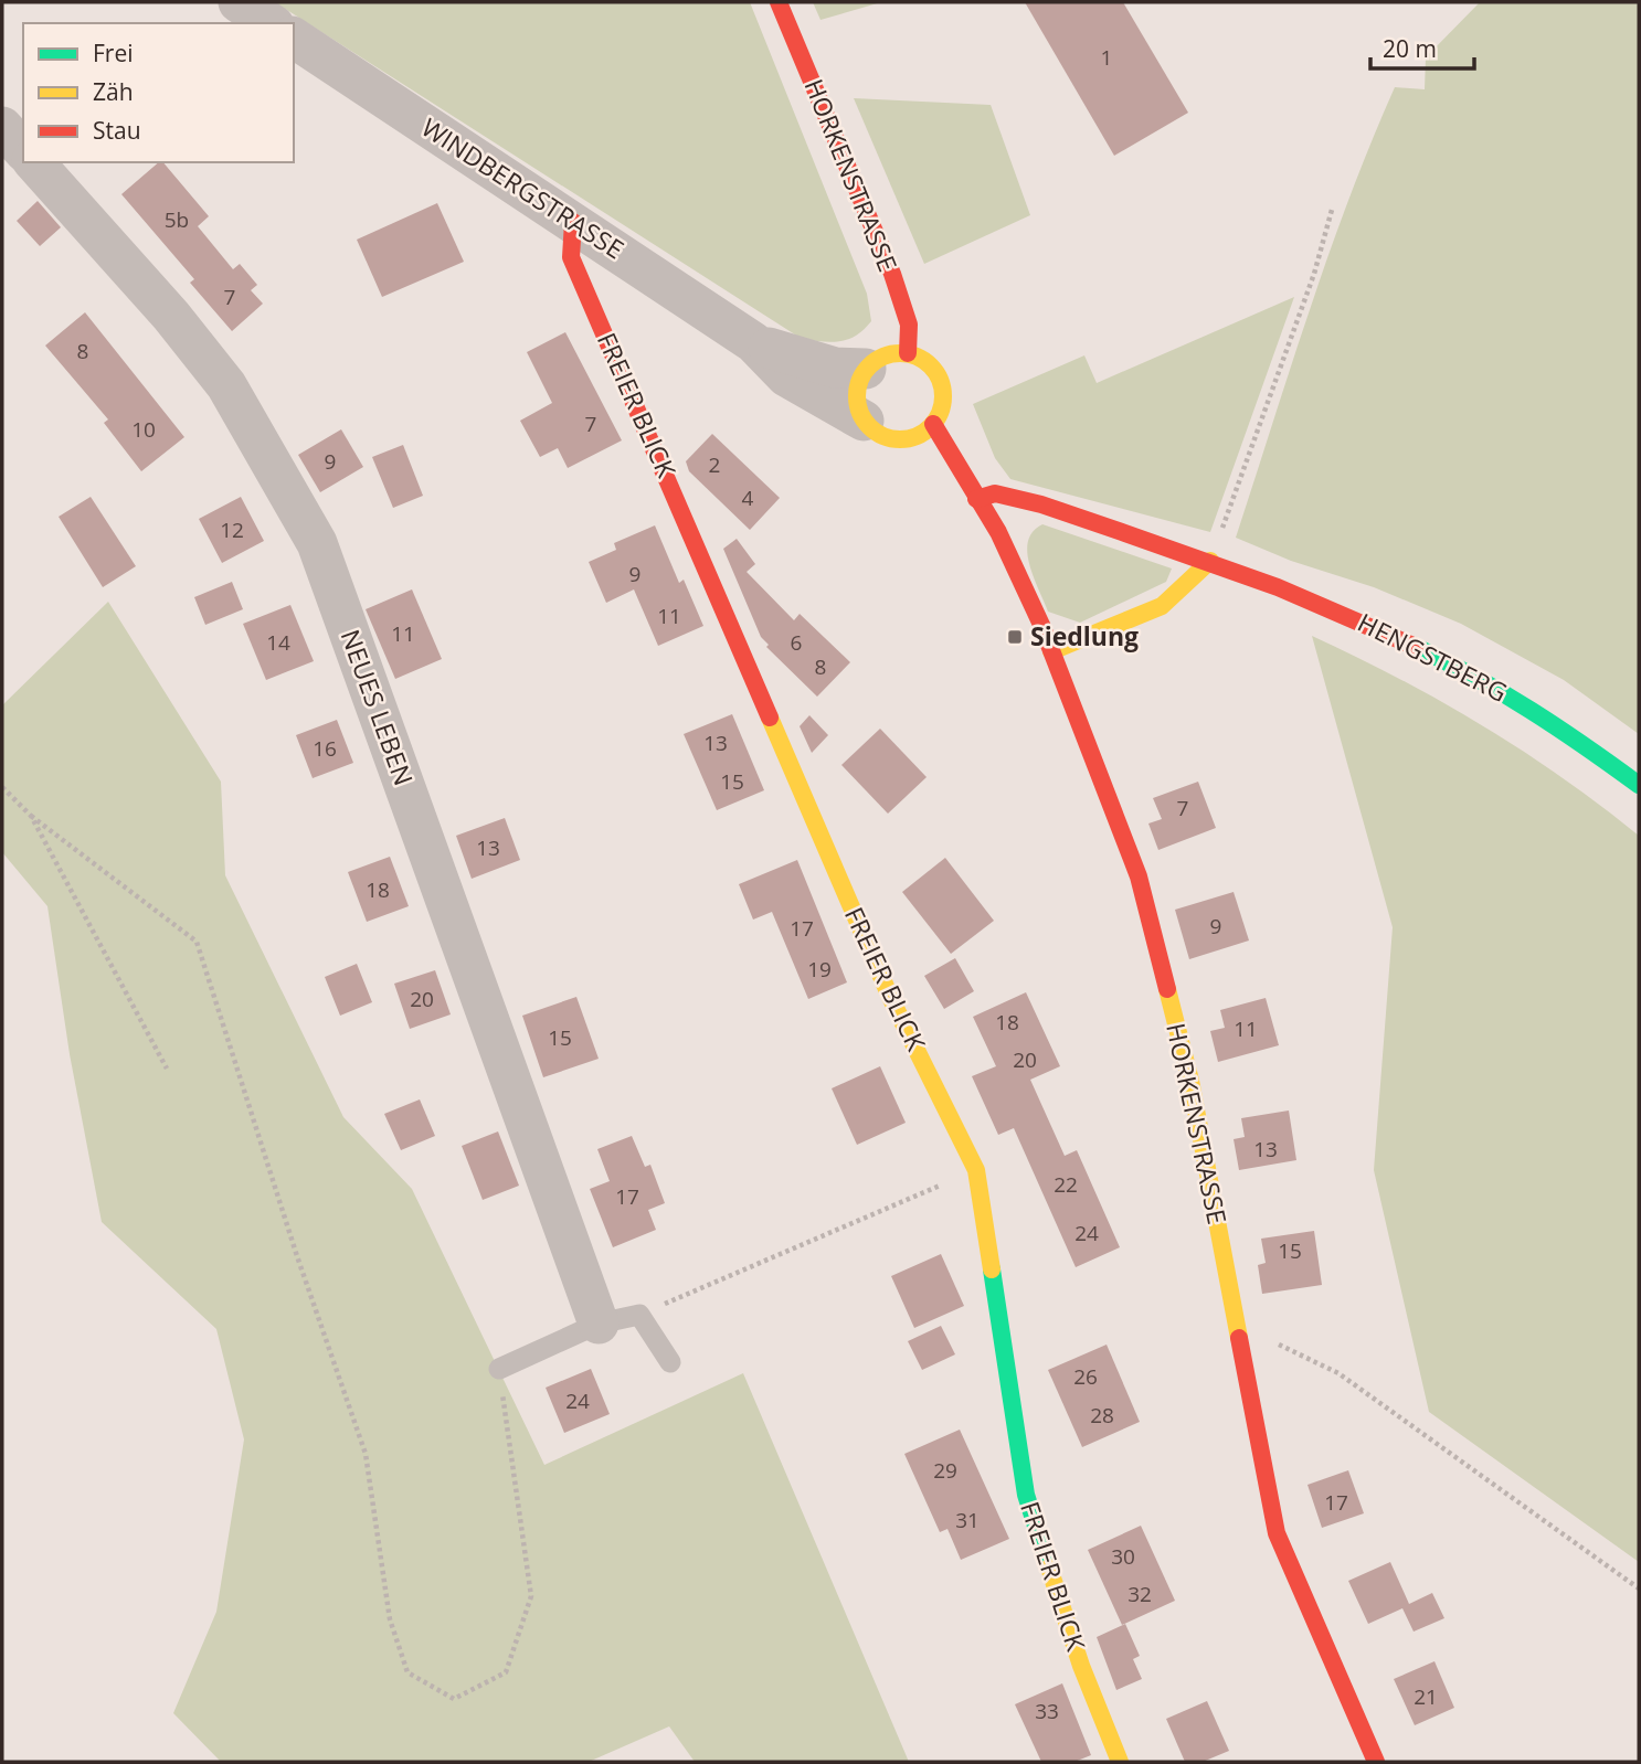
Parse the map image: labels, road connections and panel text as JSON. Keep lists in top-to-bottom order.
{
  "streets": {
    "street": [
      "HORKENSTRASSE",
      "WINDBERGSTRASSE",
      "FREIER BLICK",
      "HENGSTBERG",
      "NEUES LEBEN"
    ]
  },
  "crossings": [
    ["HORKENSTRASSE", "WINDBERGSTRASSE"],
    ["HORKENSTRASSE", "HENGSTBERG"],
    ["WINDBERGSTRASSE", "FREIER BLICK"]
  ],
  "places": {
    "transit": ["Siedlung"]
  },
  "house_numbers": [
    "1",
    "5b",
    "7",
    "8",
    "7",
    "10",
    "9",
    "2",
    "4",
    "12",
    "9",
    "11",
    "11",
    "14",
    "6",
    "8",
    "13",
    "16",
    "15",
    "7",
    "13",
    "18",
    "9",
    "17",
    "19",
    "20",
    "18",
    "11",
    "15",
    "20",
    "13",
    "22",
    "17",
    "24",
    "15",
    "26",
    "24",
    "28",
    "29",
    "17",
    "31",
    "30",
    "32",
    "21",
    "33"
  ],
  "legend": ["Frei", "Zäh", "Stau"],
  "scale_bar": "20 m"
}
